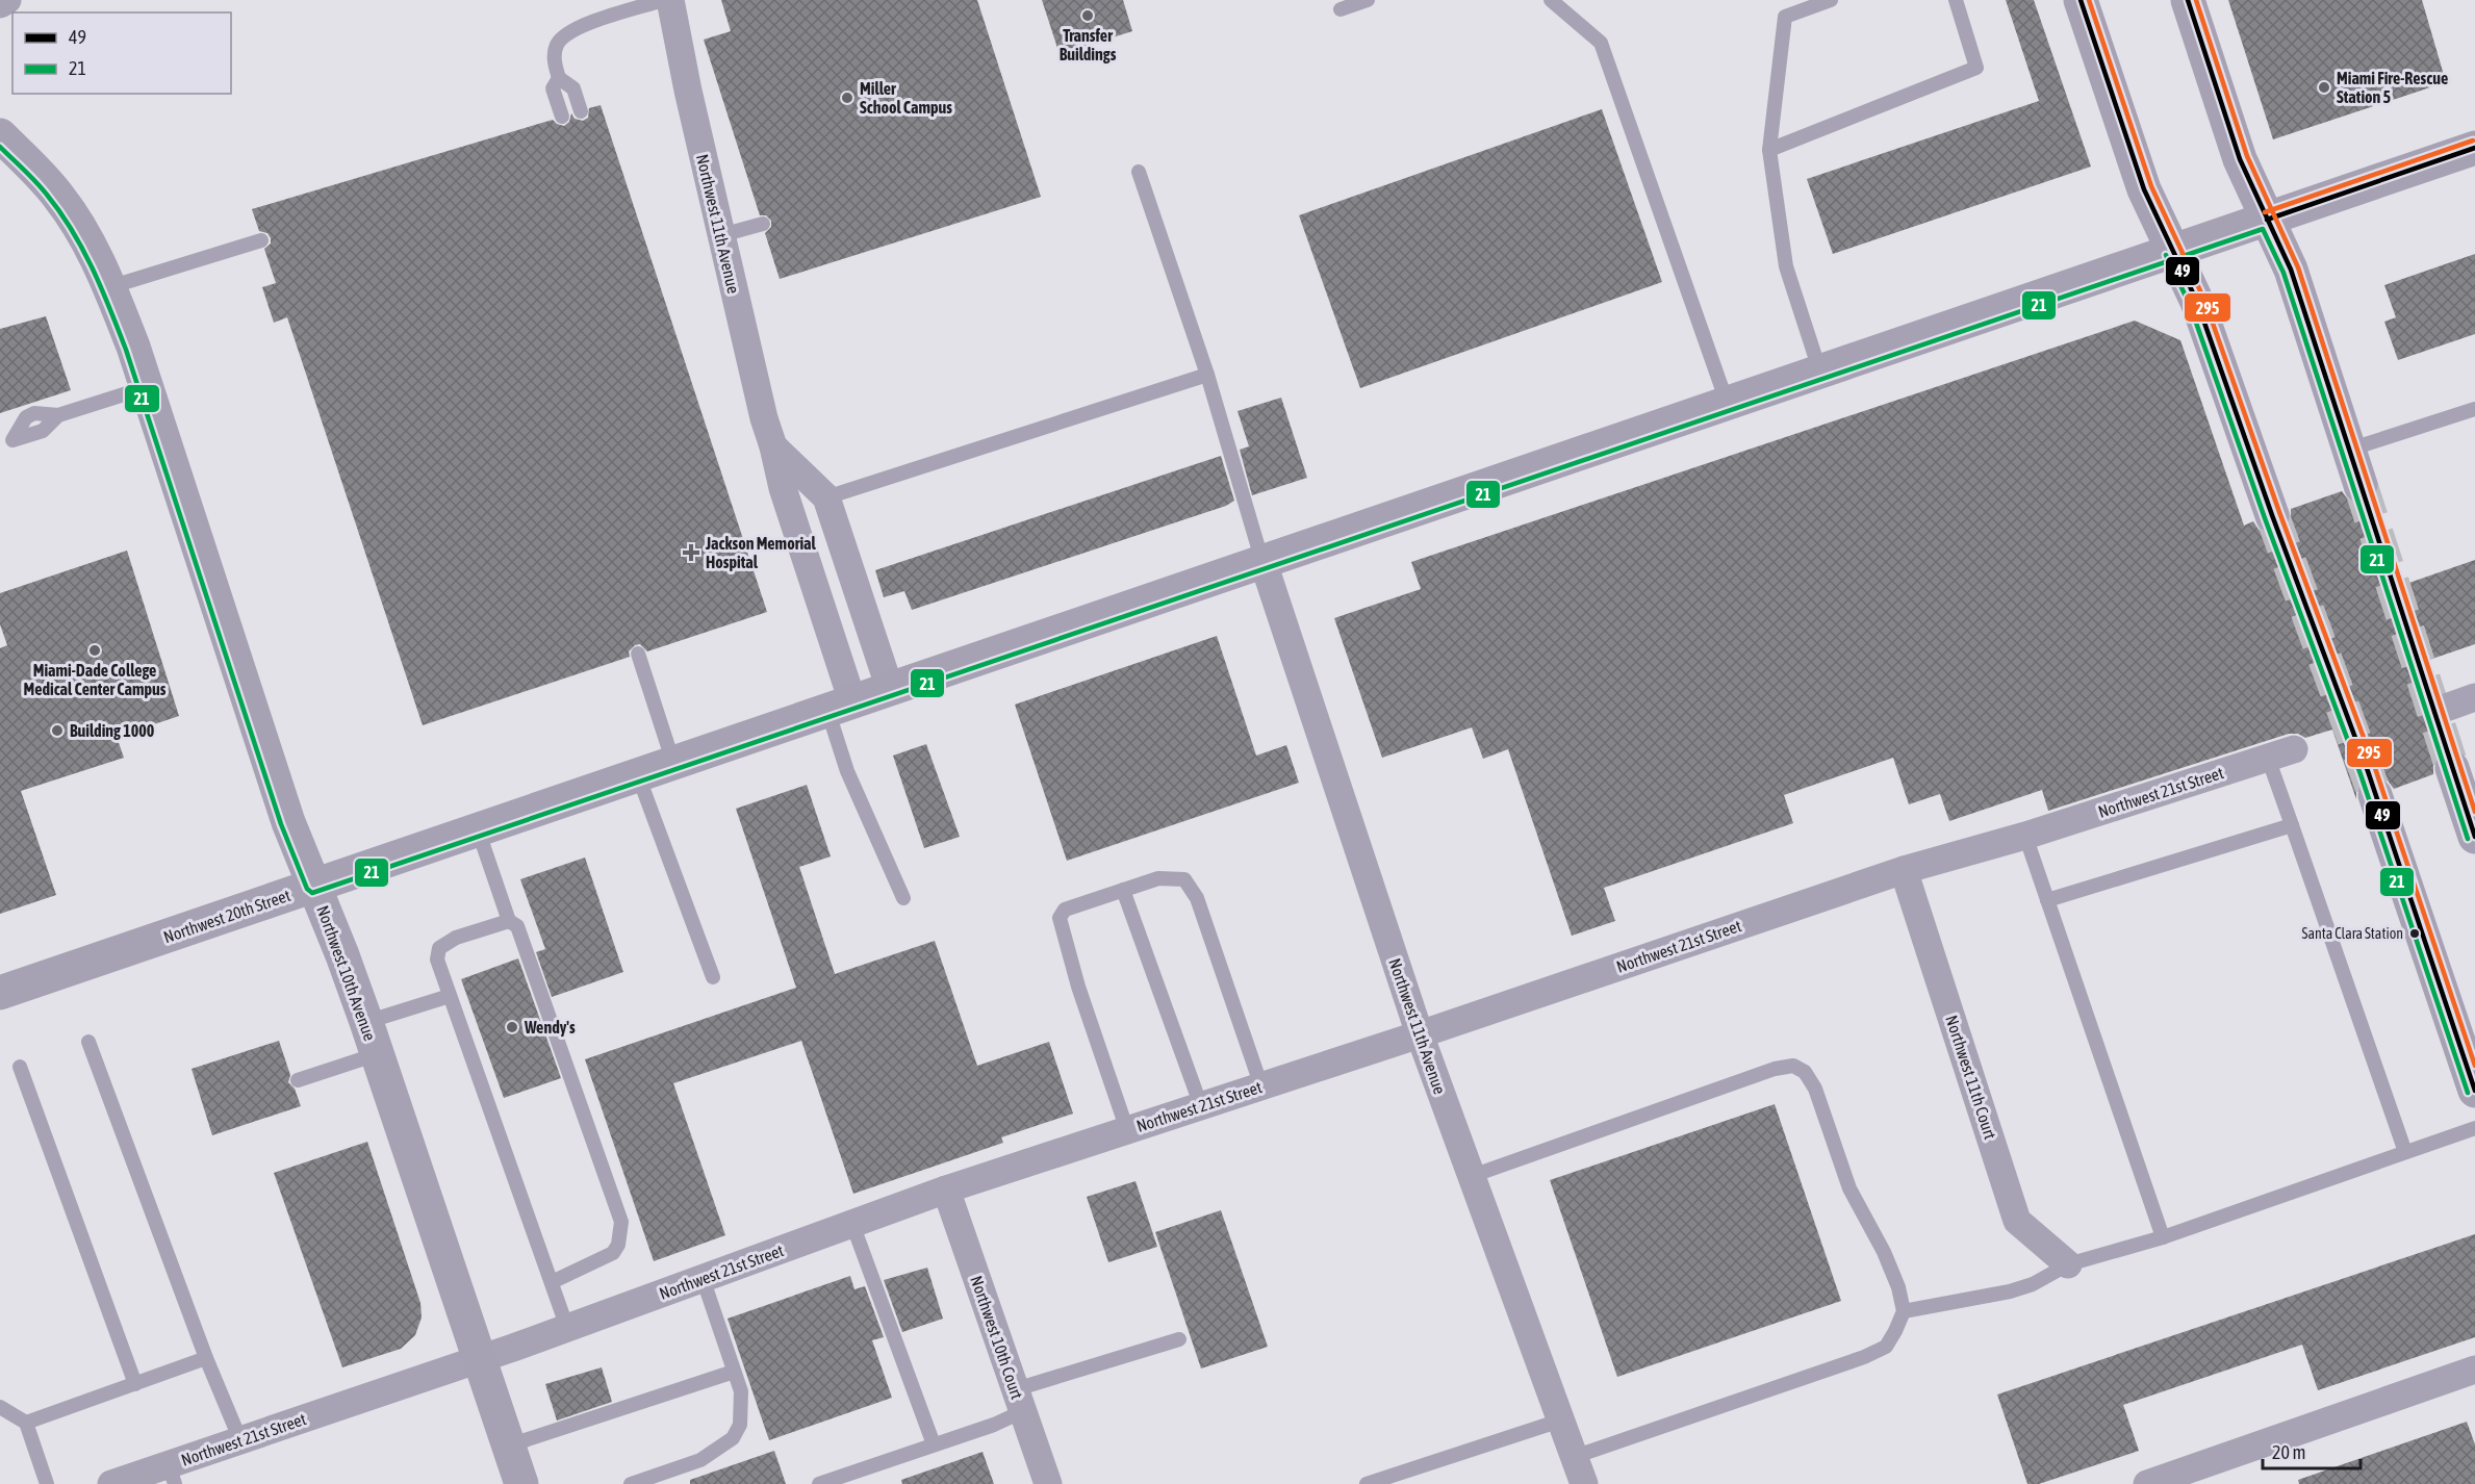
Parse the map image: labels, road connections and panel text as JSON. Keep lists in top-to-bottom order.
{
  "streets": {
    "main road": ["Northwest 20th Street", "Northwest 10th Avenue"],
    "street": [
      "Northwest 11th Avenue",
      "Northwest 21st Street",
      "Northwest 11th Court",
      "Northwest 10th Court"
    ]
  },
  "crossings": [
    ["Northwest 11th Avenue", "Northwest 21st Street"],
    ["Northwest 11th Avenue", "Northwest 20th Street"],
    ["Northwest 21st Street", "Northwest 10th Avenue"],
    ["Northwest 21st Street", "Northwest 11th Court"],
    ["Northwest 21st Street", "Northwest 10th Court"],
    ["Northwest 20th Street", "Northwest 10th Avenue"]
  ],
  "places": {
    "other": [
      "Transfer Buildings",
      "Miami Fire-Rescue Station 5",
      "Miller School Campus",
      "Miami-Dade College Medical Center Campus",
      "Building 1000",
      "Santa Clara Station",
      "Wendy's"
    ],
    "health": ["Jackson Memorial Hospital"]
  },
  "lines": ["transit line 49", "transit line 295", "transit line 21"],
  "legend": ["49", "21"],
  "scale_bar": "20 m"
}
